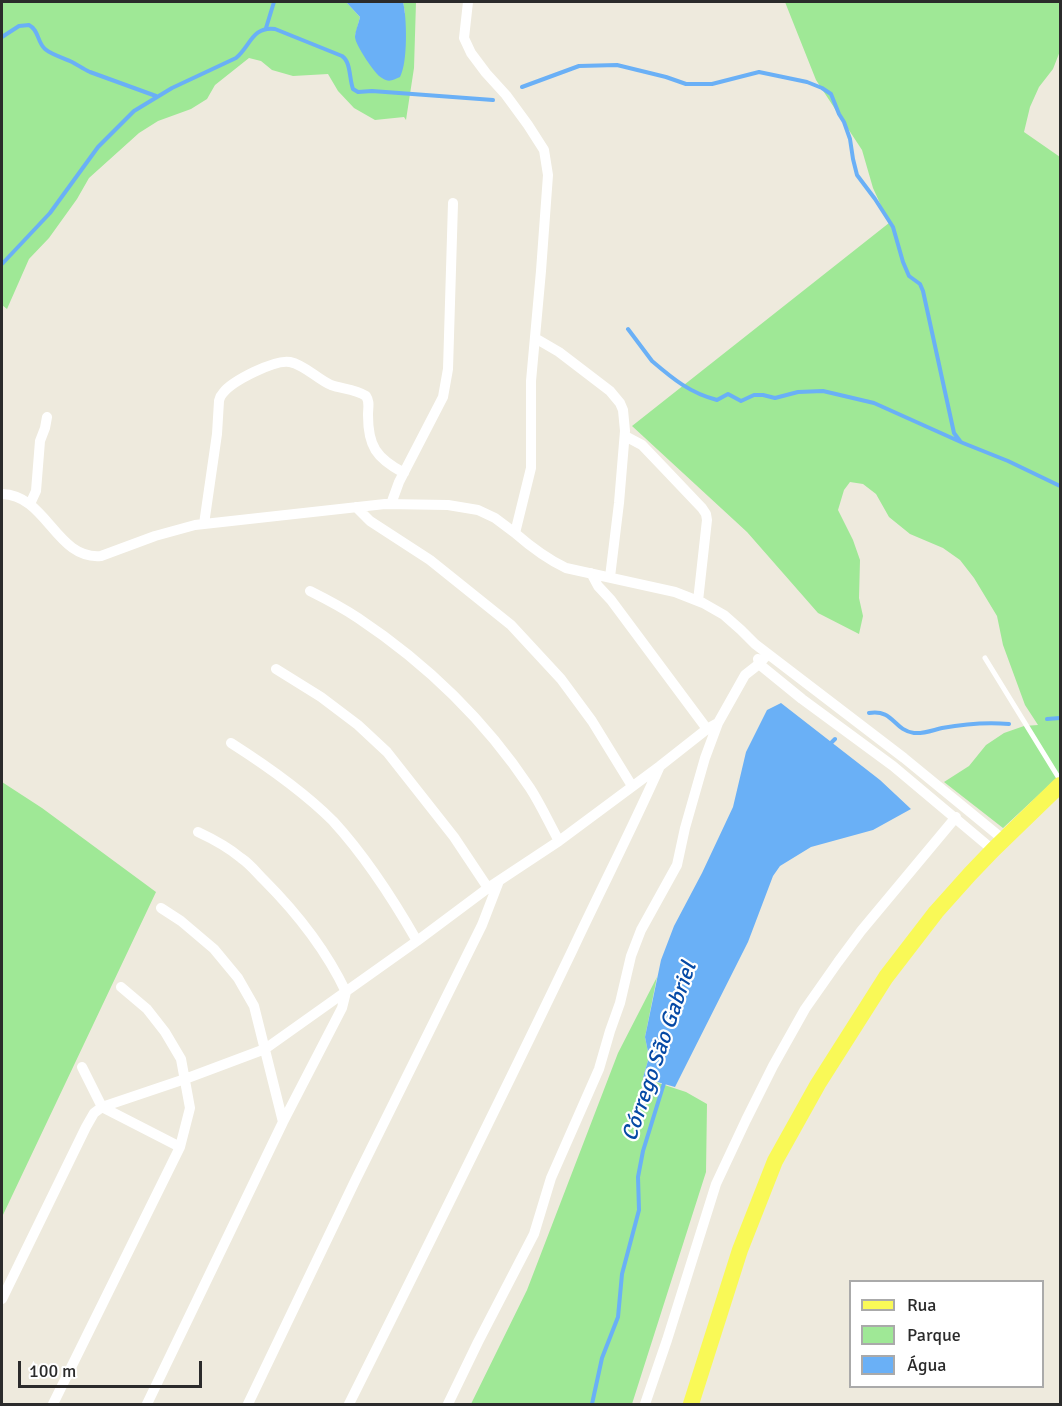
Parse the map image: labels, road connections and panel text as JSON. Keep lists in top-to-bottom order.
{
  "water": ["Córrego São Gabriel"],
  "legend": ["Rua", "Parque", "Água"],
  "scale_bar": "100 m"
}
